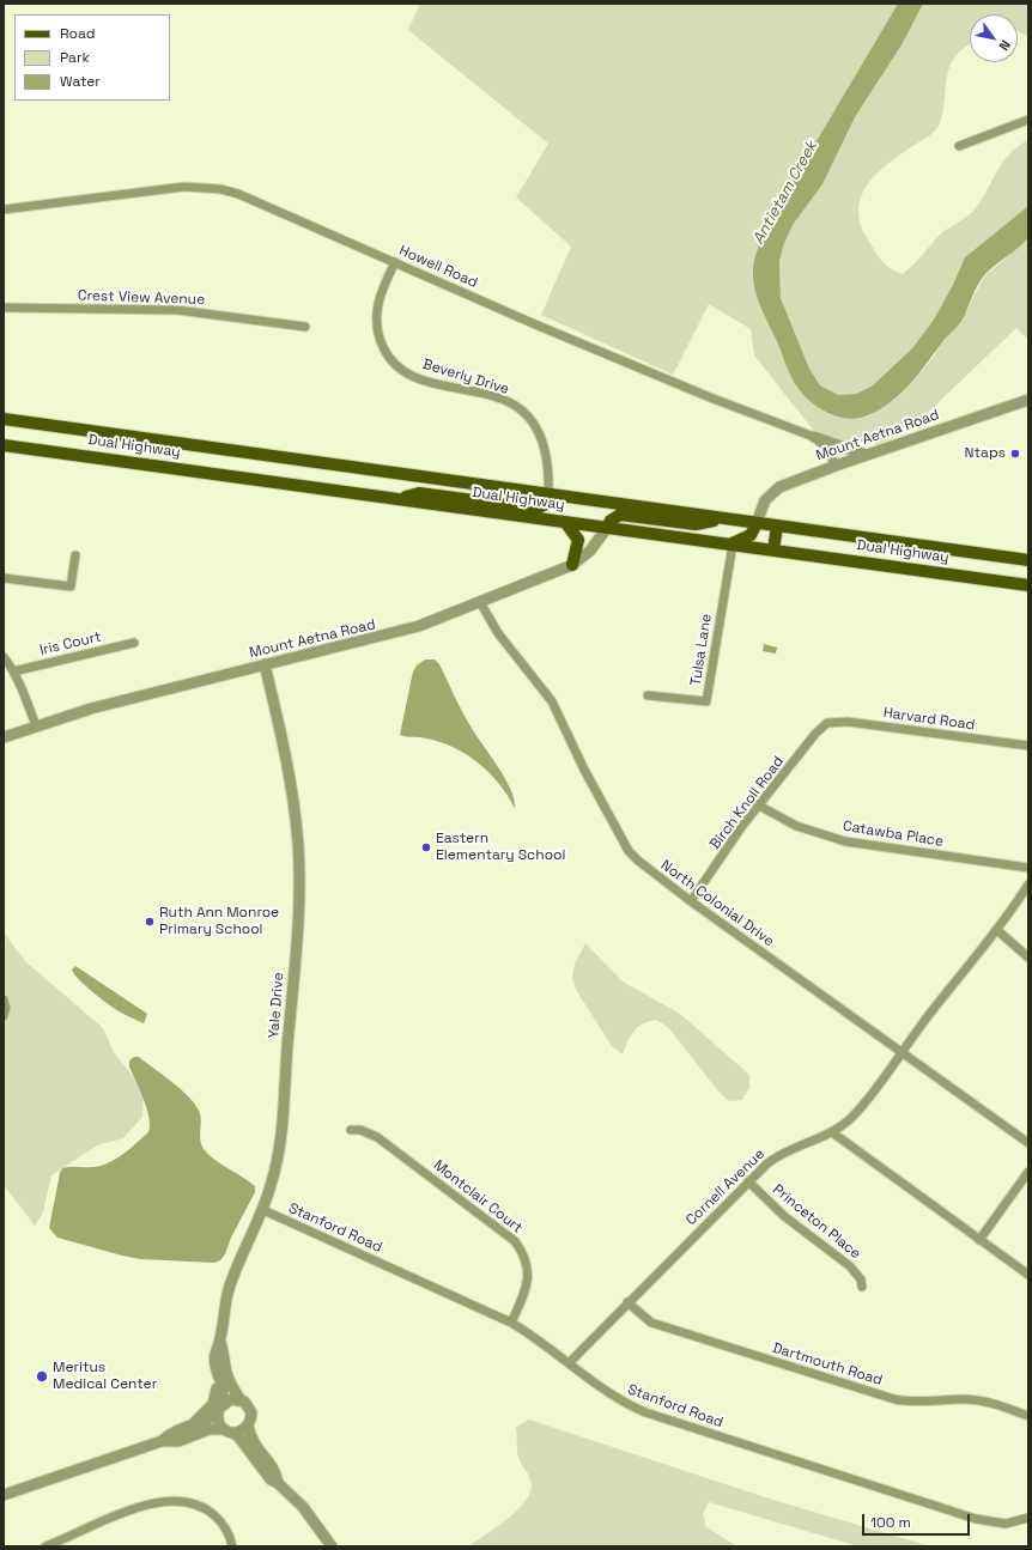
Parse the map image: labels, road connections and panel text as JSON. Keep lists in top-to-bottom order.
{
  "streets": {
    "main road": ["Dual Highway"],
    "street": [
      "Howell Road",
      "Crest View Avenue",
      "Beverly Drive",
      "Mount Aetna Road",
      "Iris Court",
      "Tulsa Lane",
      "Harvard Road",
      "Birch Knoll Road",
      "Catawba Place",
      "North Colonial Drive",
      "Yale Drive",
      "Cornell Avenue",
      "Montclair Court",
      "Princeton Place",
      "Stanford Road",
      "Dartmouth Road"
    ]
  },
  "crossings": [
    ["Howell Road", "Beverly Drive"],
    ["Howell Road", "Mount Aetna Road"],
    ["Beverly Drive", "Dual Highway"],
    ["Mount Aetna Road", "Dual Highway"],
    ["Mount Aetna Road", "North Colonial Drive"],
    ["Mount Aetna Road", "Yale Drive"],
    ["Dual Highway", "Tulsa Lane"],
    ["Harvard Road", "Birch Knoll Road"],
    ["Birch Knoll Road", "Catawba Place"],
    ["Birch Knoll Road", "North Colonial Drive"],
    ["North Colonial Drive", "Cornell Avenue"],
    ["Yale Drive", "Stanford Road"],
    ["Cornell Avenue", "Princeton Place"],
    ["Cornell Avenue", "Stanford Road"],
    ["Cornell Avenue", "Dartmouth Road"],
    ["Montclair Court", "Stanford Road"]
  ],
  "water": ["Antietam Creek"],
  "places": [
    "Ntaps",
    "Eastern Elementary School",
    "Ruth Ann Monroe Primary School",
    "Meritus Medical Center"
  ],
  "legend": ["Road", "Park", "Water"],
  "scale_bar": "100 m",
  "north": "bottom right"
}
